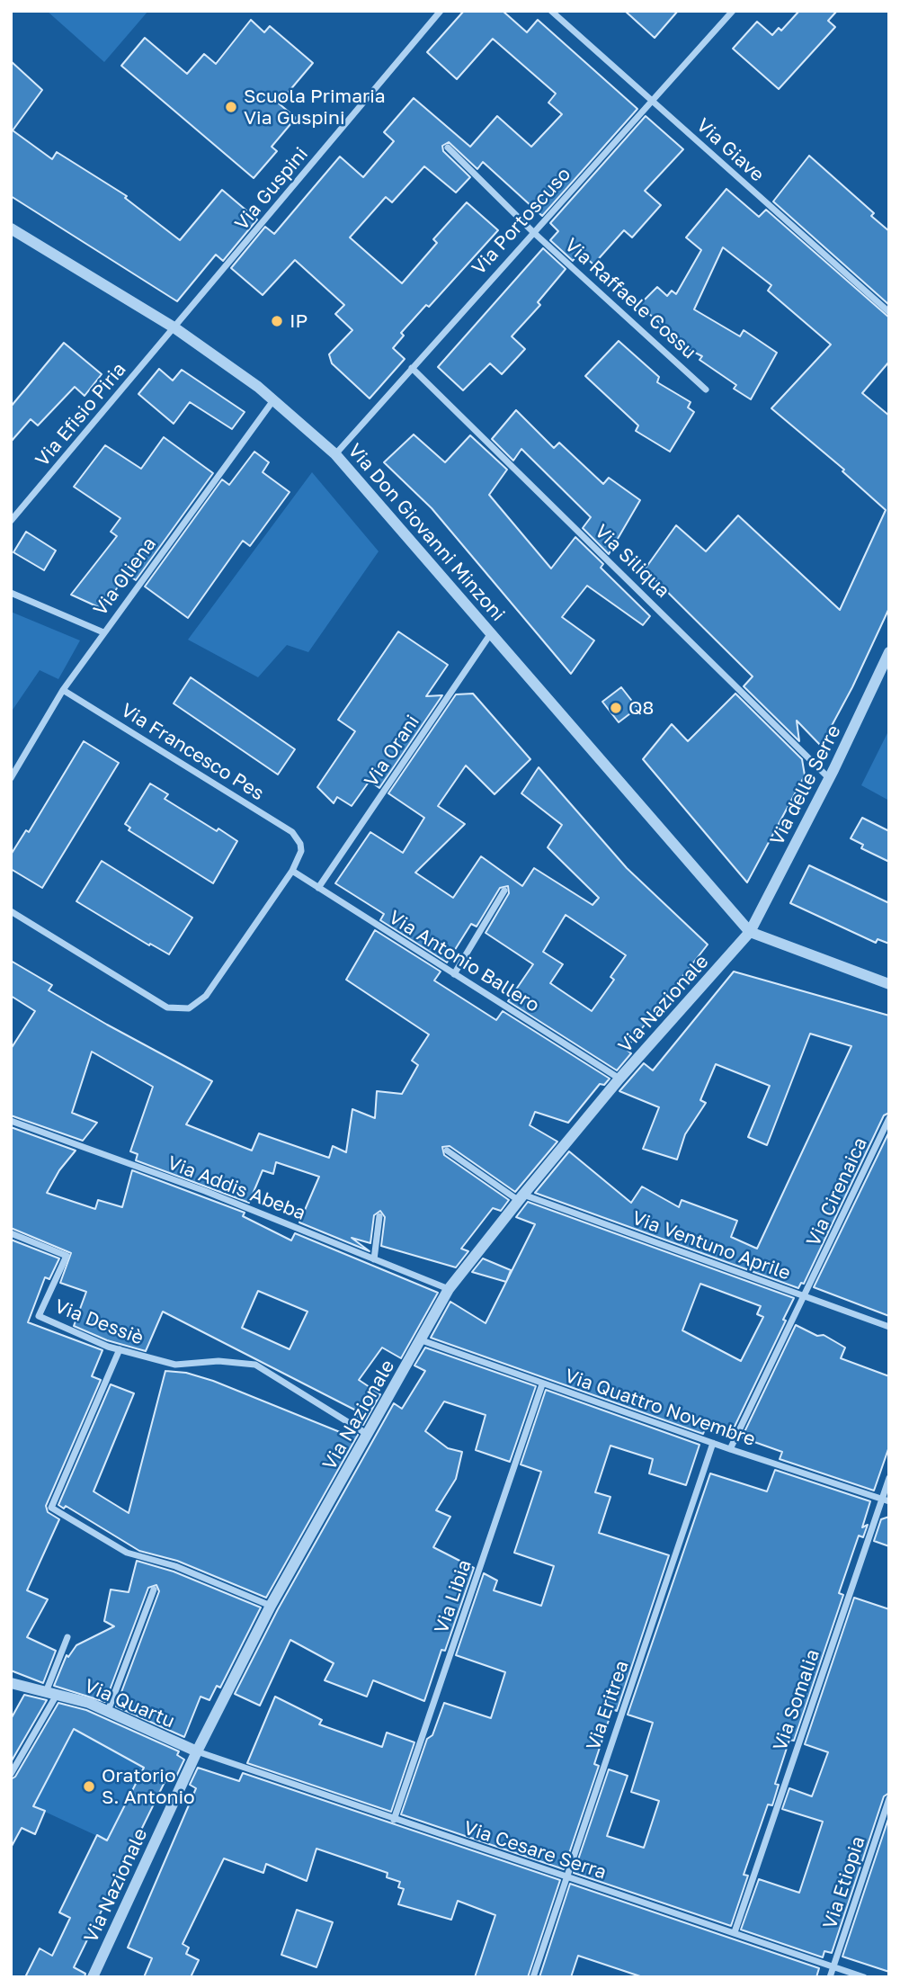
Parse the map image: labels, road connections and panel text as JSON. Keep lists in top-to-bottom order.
{
  "streets": {
    "street": [
      "Via Giave",
      "Via Guspini",
      "Via Portoscuso",
      "Via Raffaele Cossu",
      "Via Efisio Piria",
      "Via Don Giovanni Minzoni",
      "Via Siliqua",
      "Via Oliena",
      "Via Orani",
      "Via Francesco Pes",
      "Via delle Serre",
      "Via Antonio Ballero",
      "Via Nazionale",
      "Via Addis Abeba",
      "Via Cirenaica",
      "Via Ventuno Aprile",
      "Via Dessiè",
      "Via Quattro Novembre",
      "Via Libia",
      "Via Somalia",
      "Via Quartu",
      "Via Eritrea",
      "Via Cesare Serra",
      "Via Etiopia"
    ]
  },
  "crossings": [
    ["Via Giave", "Via Portoscuso"],
    ["Via Guspini", "Via Efisio Piria"],
    ["Via Guspini", "Via Don Giovanni Minzoni"],
    ["Via Portoscuso", "Via Raffaele Cossu"],
    ["Via Portoscuso", "Via Don Giovanni Minzoni"],
    ["Via Portoscuso", "Via Siliqua"],
    ["Via Efisio Piria", "Via Don Giovanni Minzoni"],
    ["Via Don Giovanni Minzoni", "Via Oliena"],
    ["Via Don Giovanni Minzoni", "Via Orani"],
    ["Via Don Giovanni Minzoni", "Via delle Serre"],
    ["Via Don Giovanni Minzoni", "Via Nazionale"],
    ["Via Siliqua", "Via delle Serre"],
    ["Via Oliena", "Via Francesco Pes"],
    ["Via Orani", "Via Antonio Ballero"],
    ["Via Francesco Pes", "Via Antonio Ballero"],
    ["Via delle Serre", "Via Nazionale"],
    ["Via Antonio Ballero", "Via Nazionale"],
    ["Via Nazionale", "Via Addis Abeba"],
    ["Via Nazionale", "Via Ventuno Aprile"],
    ["Via Nazionale", "Via Dessiè"],
    ["Via Nazionale", "Via Quattro Novembre"],
    ["Via Nazionale", "Via Quartu"],
    ["Via Nazionale", "Via Cesare Serra"],
    ["Via Cirenaica", "Via Ventuno Aprile"],
    ["Via Cirenaica", "Via Quattro Novembre"],
    ["Via Quattro Novembre", "Via Libia"],
    ["Via Quattro Novembre", "Via Somalia"],
    ["Via Quattro Novembre", "Via Eritrea"],
    ["Via Libia", "Via Cesare Serra"],
    ["Via Somalia", "Via Cesare Serra"],
    ["Via Quartu", "Via Cesare Serra"],
    ["Via Eritrea", "Via Cesare Serra"],
    ["Via Cesare Serra", "Via Etiopia"]
  ],
  "places": [
    "Scuola Primaria Via Guspini",
    "IP",
    "Q8",
    "Oratorio S. Antonio"
  ]
}
